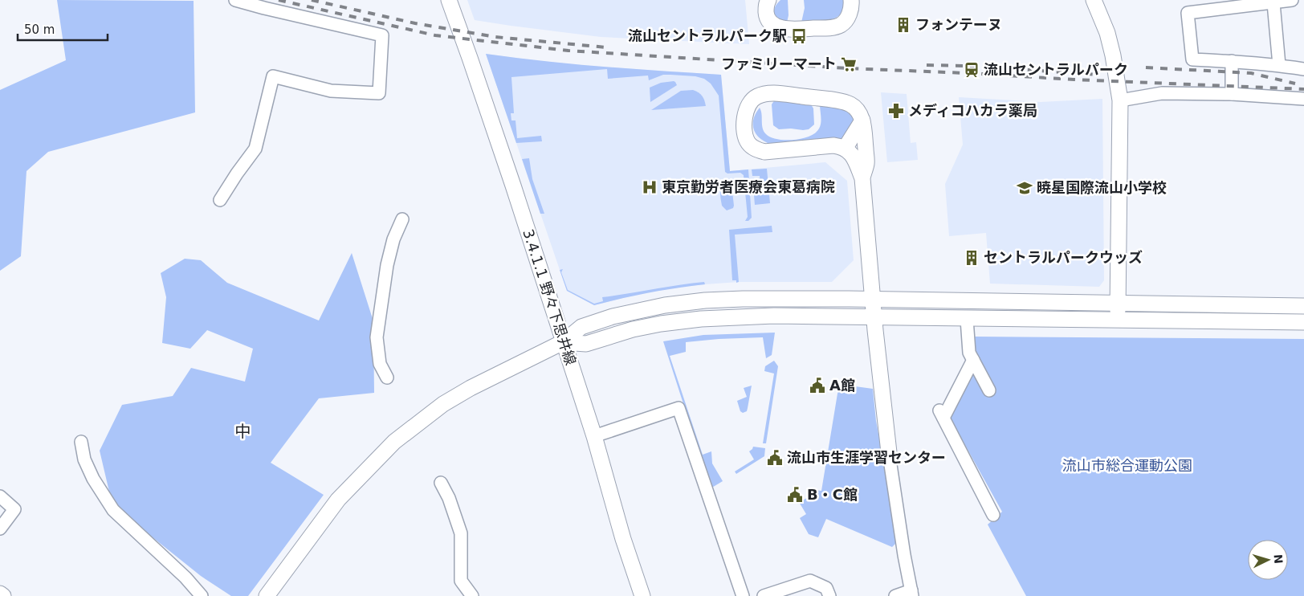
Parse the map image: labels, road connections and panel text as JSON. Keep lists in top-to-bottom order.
{
  "streets": {
    "street": ["3.4.1.1 野々下思井線"]
  },
  "districts": ["中"],
  "parks": ["流山市総合運動公園"],
  "places": {
    "building": ["フォンテーヌ", "セントラルパークウッズ"],
    "bus stop": ["流山セントラルパーク駅"],
    "supermarket": ["ファミリーマート"],
    "station": ["流山セントラルパーク"],
    "pharmacy": ["メディコハカラ薬局"],
    "hospital": ["東京勤労者医療会東葛病院"],
    "school or university": ["暁星国際流山小学校"],
    "public building": ["A館", "流山市生涯学習センター", "B・C館"]
  },
  "scale_bar": "50 m",
  "north": "right"
}
